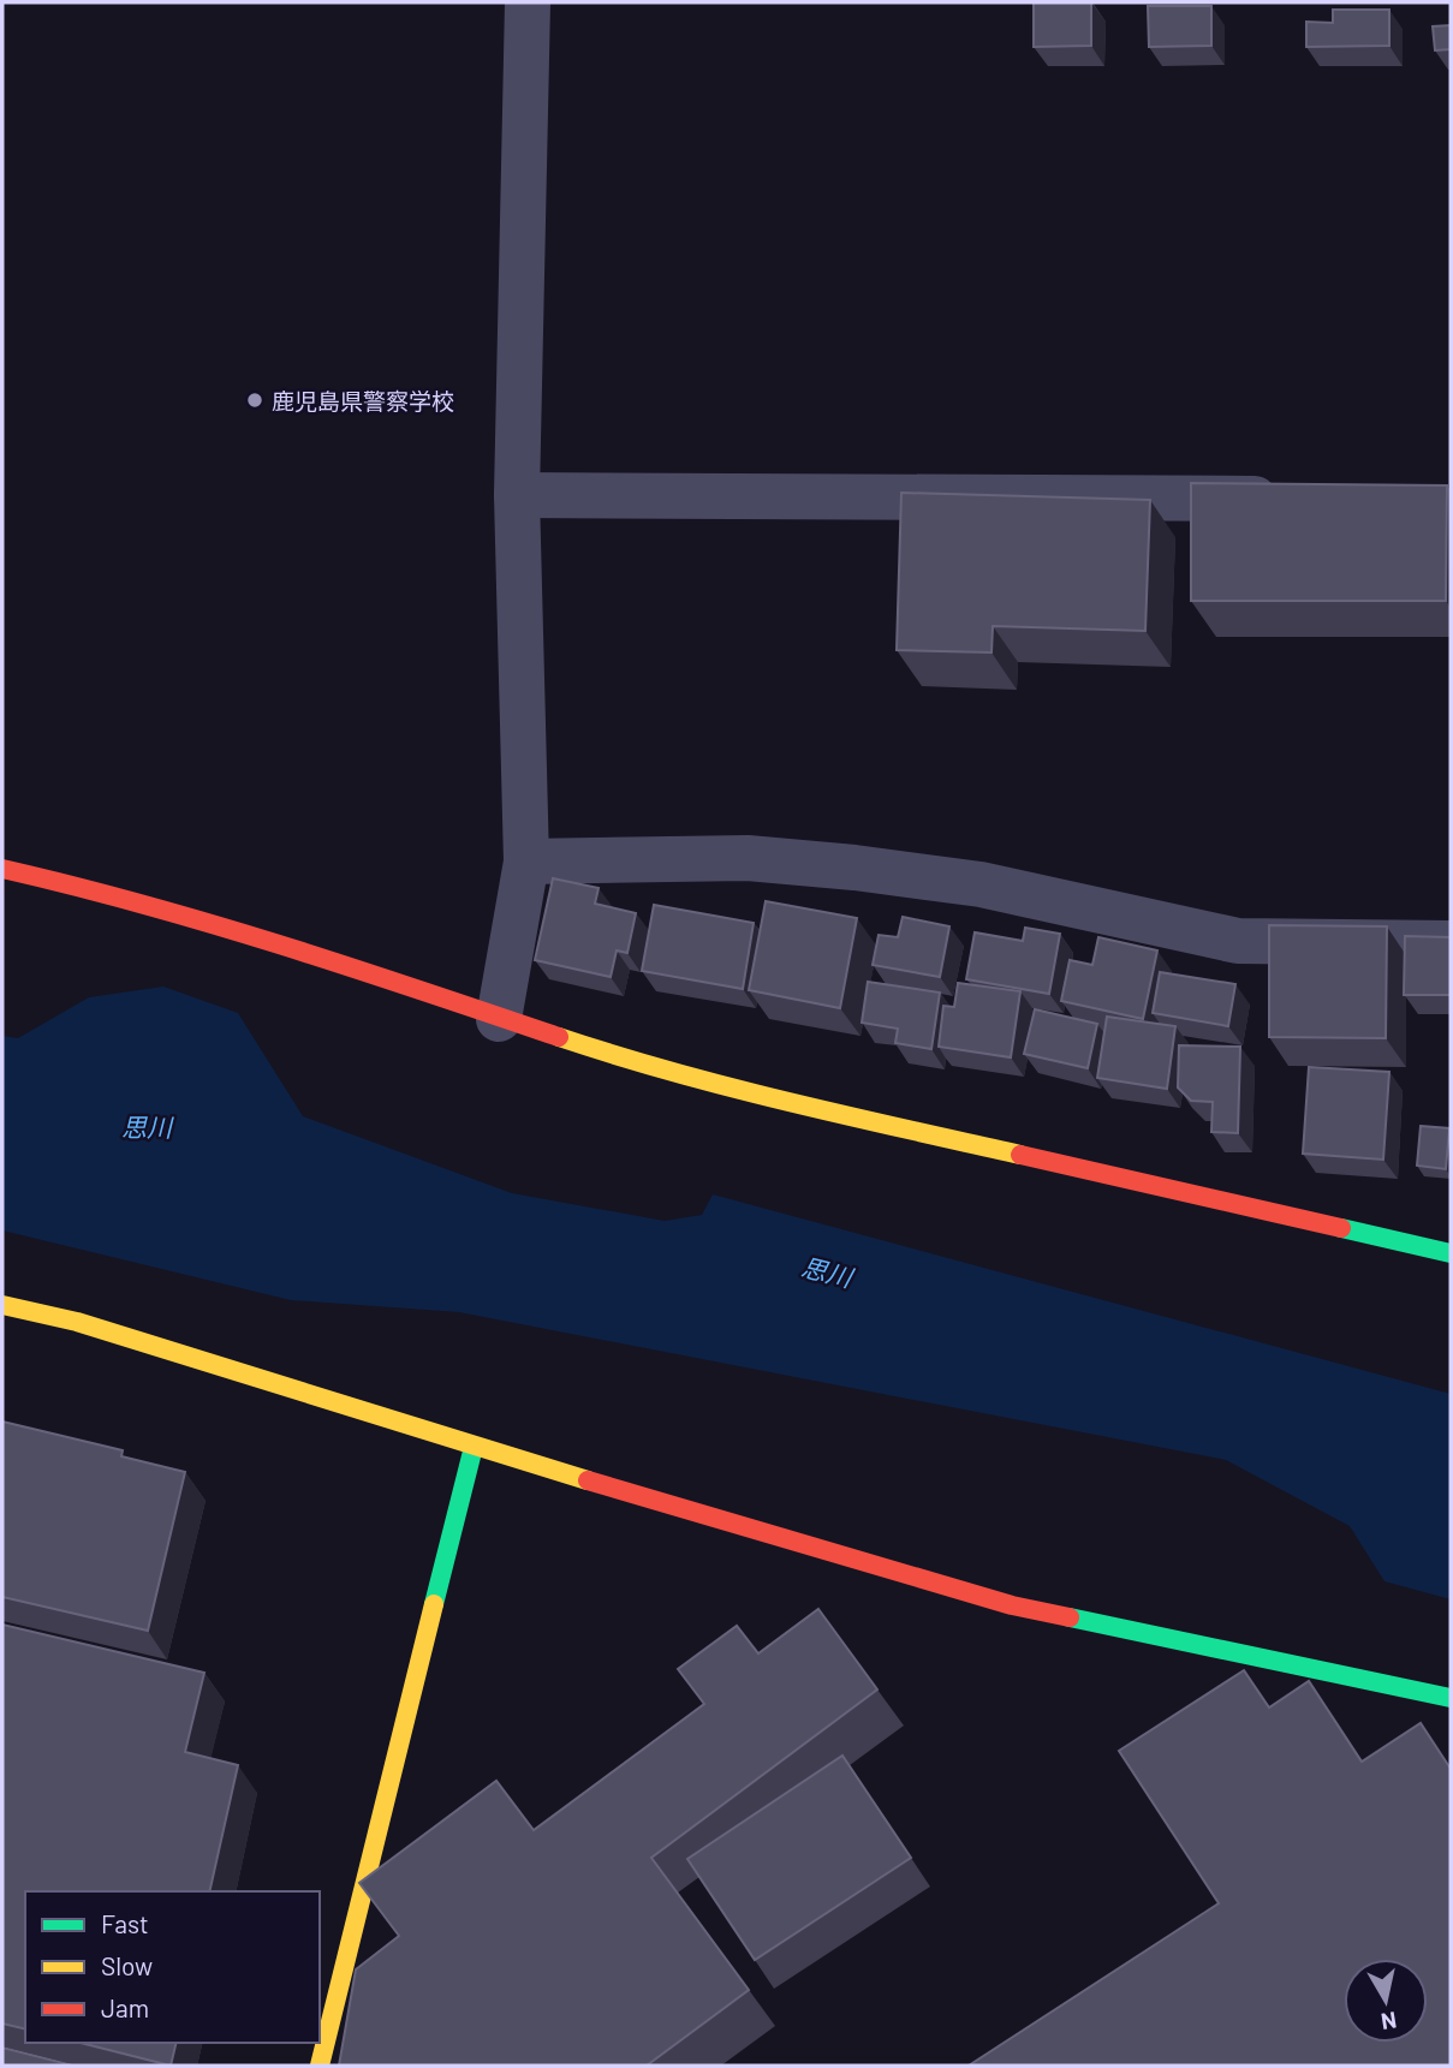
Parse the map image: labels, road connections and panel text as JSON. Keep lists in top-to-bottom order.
{
  "water": ["思川"],
  "places": ["鹿児島県警察学校"],
  "legend": ["Fast", "Slow", "Jam"],
  "north": "bottom"
}
